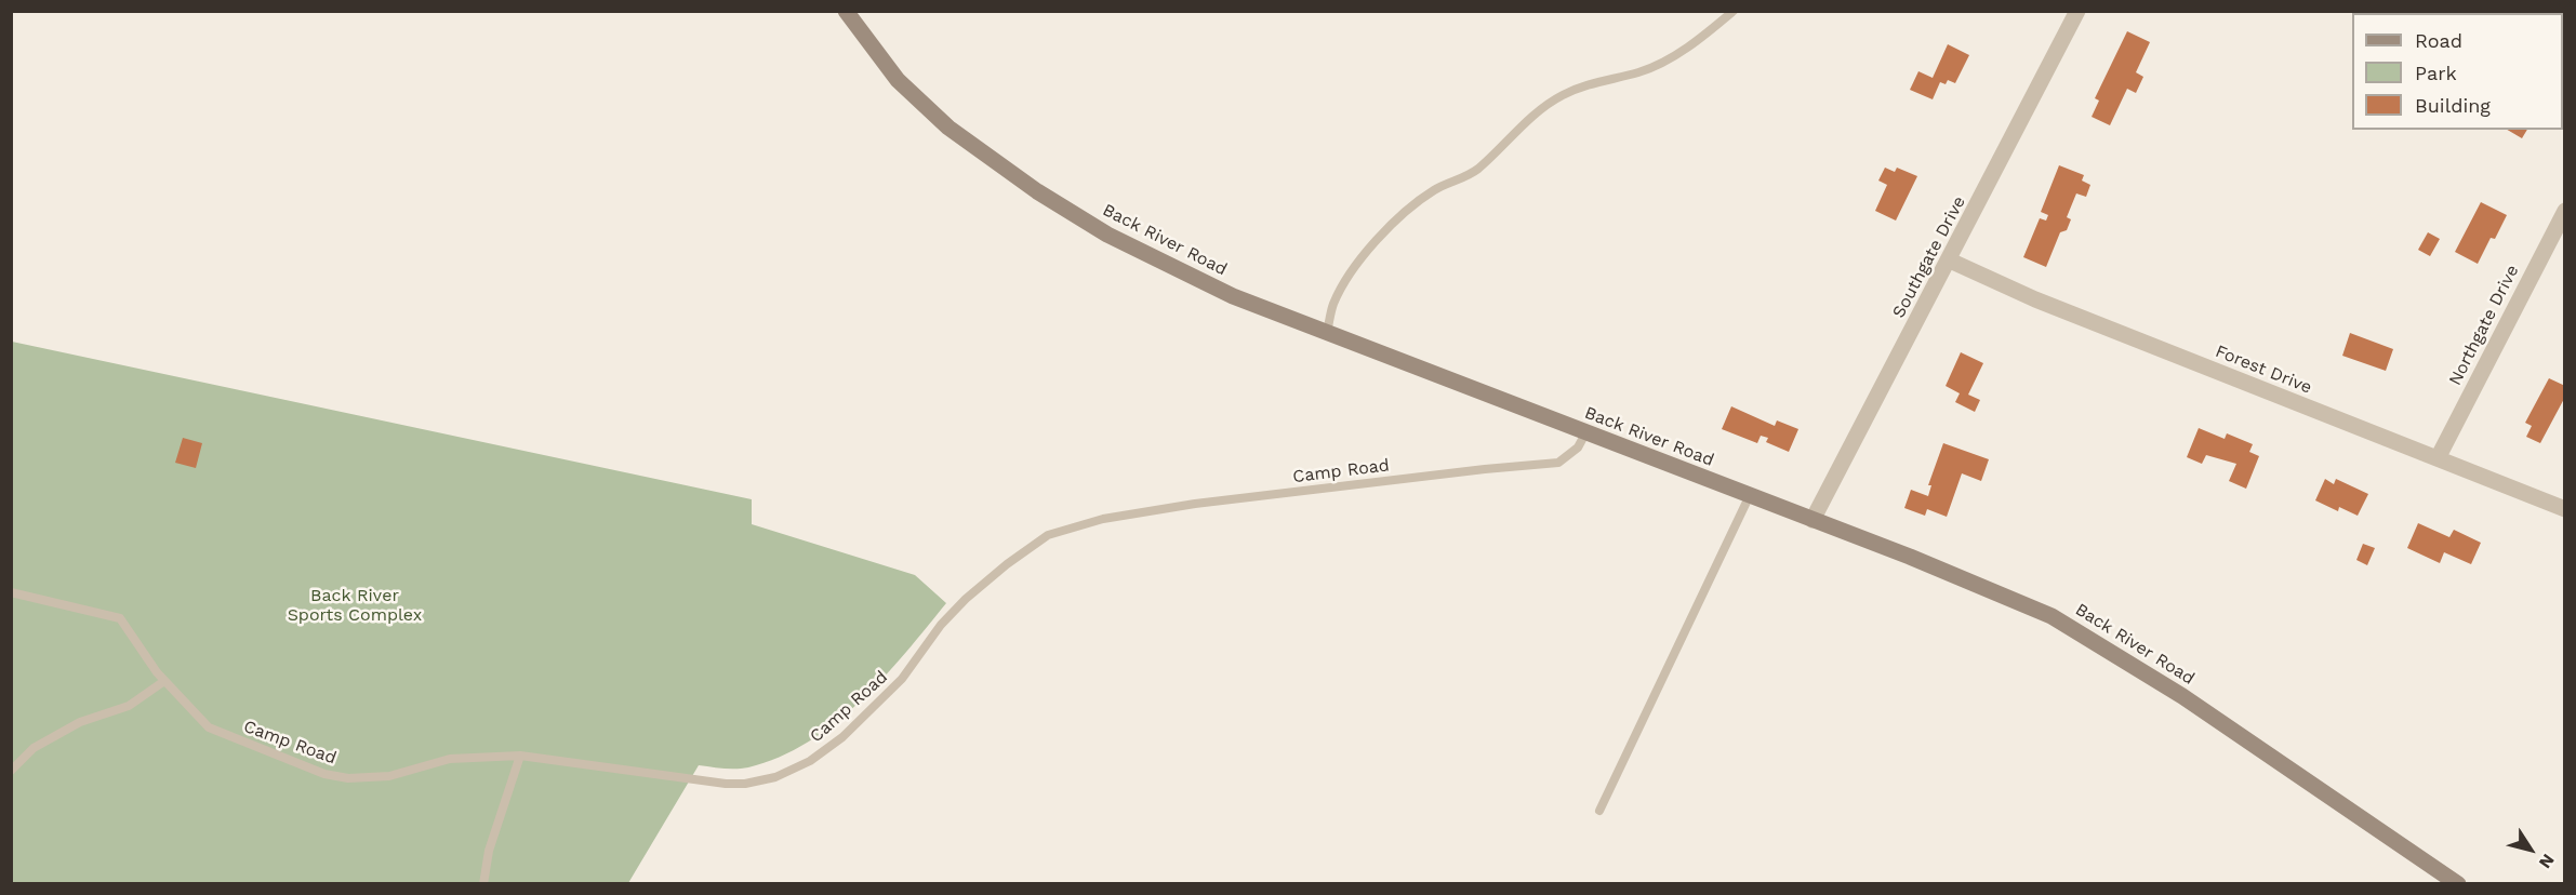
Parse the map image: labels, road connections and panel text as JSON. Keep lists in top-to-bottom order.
{
  "streets": {
    "street": [
      "Back River Road",
      "Southgate Drive",
      "Northgate Drive",
      "Forest Drive"
    ],
    "lane": ["Camp Road"]
  },
  "crossings": [
    ["Back River Road", "Southgate Drive"],
    ["Back River Road", "Camp Road"],
    ["Southgate Drive", "Forest Drive"],
    ["Northgate Drive", "Forest Drive"]
  ],
  "parks": ["Back River Sports Complex"],
  "legend": ["Road", "Park", "Building"],
  "north": "bottom right"
}
